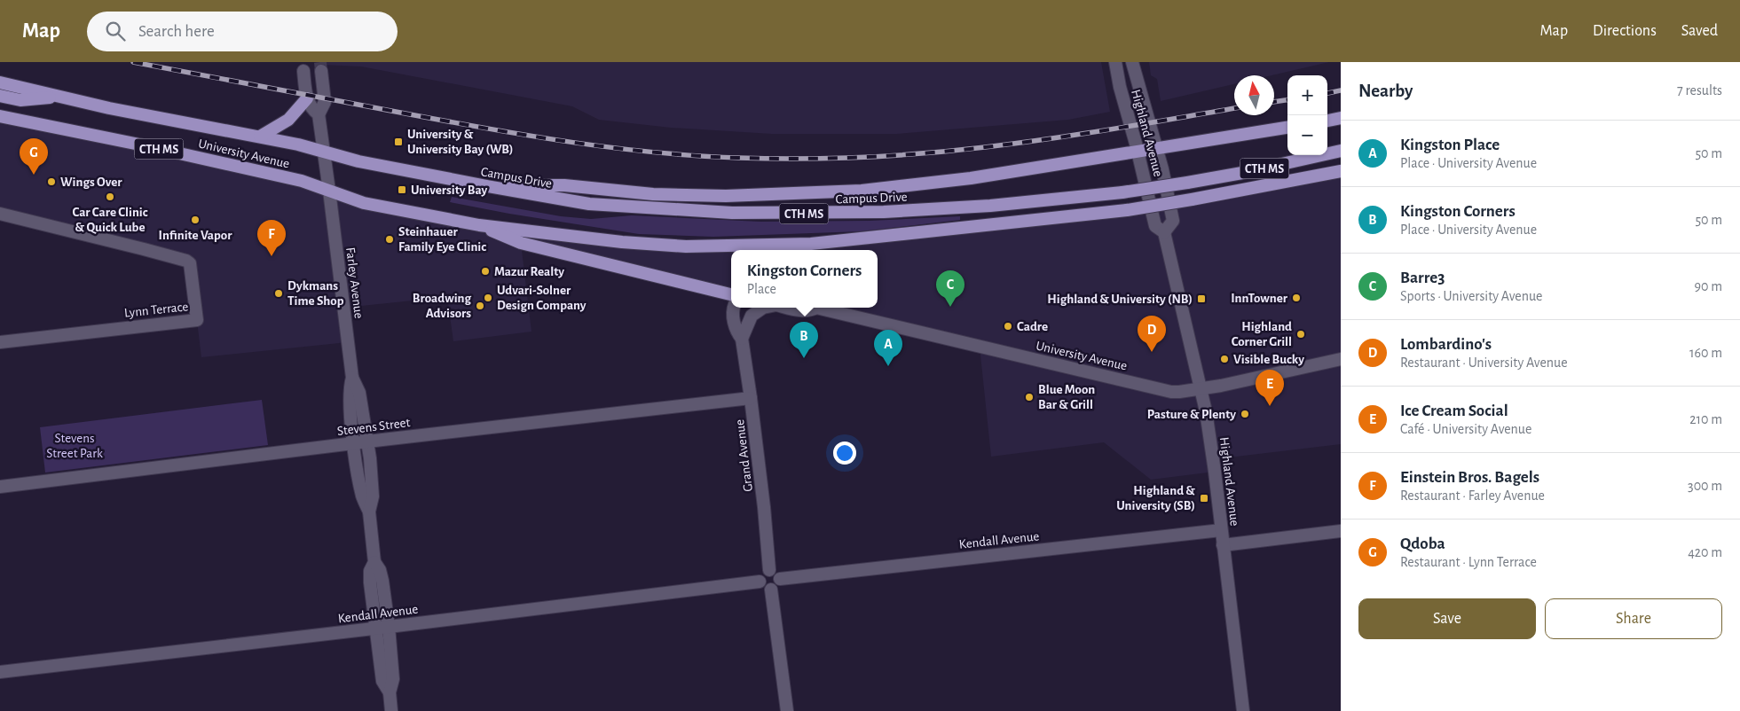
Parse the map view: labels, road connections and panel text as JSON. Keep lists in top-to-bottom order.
{
  "streets": {
    "main road": ["CTH MS", "University Avenue", "Campus Drive"],
    "street": [
      "Highland Avenue",
      "Farley Avenue",
      "Lynn Terrace",
      "Stevens Street",
      "Grand Avenue",
      "Kendall Avenue"
    ]
  },
  "crossings": [
    ["Highland Avenue", "University Avenue"],
    ["Highland Avenue", "Kendall Avenue"],
    ["CTH MS", "University Avenue"],
    ["University Avenue", "Campus Drive"],
    ["University Avenue", "Farley Avenue"],
    ["Campus Drive", "Farley Avenue"],
    ["Farley Avenue", "Stevens Street"],
    ["Farley Avenue", "Kendall Avenue"],
    ["Stevens Street", "Grand Avenue"],
    ["Grand Avenue", "Kendall Avenue"]
  ],
  "parks": ["Stevens Street Park"],
  "places": {
    "transit": [
      "University & University Bay (WB)",
      "University Bay",
      "Highland & University (NB)",
      "Highland & University (SB)"
    ],
    "other": [
      "Wings Over",
      "Car Care Clinic & Quick Lube",
      "Infinite Vapor",
      "Steinhauer Family Eye Clinic",
      "Mazur Realty",
      "Dykmans Time Shop",
      "Udvari-Solner Design Company",
      "InnTowner",
      "Broadwing Advisors",
      "Cadre",
      "Highland Corner Grill",
      "Visible Bucky",
      "Blue Moon Bar & Grill",
      "Pasture & Plenty"
    ]
  },
  "north": "top",
  "page": {
    "header": "Map",
    "search": "Search here",
    "nav": ["Map", "Directions", "Saved"],
    "heading": ["Nearby", "7 results"],
    "map_buttons": ["+", "−"],
    "list": [
      {
        "mark": "A",
        "name": "Kingston Place",
        "note": "Place · University Avenue",
        "value": "50 m"
      },
      {
        "mark": "B",
        "name": "Kingston Corners",
        "note": "Place · University Avenue",
        "value": "50 m"
      },
      {
        "mark": "C",
        "name": "Barre3",
        "note": "Sports · University Avenue",
        "value": "90 m"
      },
      {
        "mark": "D",
        "name": "Lombardino's",
        "note": "Restaurant · University Avenue",
        "value": "160 m"
      },
      {
        "mark": "E",
        "name": "Ice Cream Social",
        "note": "Café · University Avenue",
        "value": "210 m"
      },
      {
        "mark": "F",
        "name": "Einstein Bros. Bagels",
        "note": "Restaurant · Farley Avenue",
        "value": "300 m"
      },
      {
        "mark": "G",
        "name": "Qdoba",
        "note": "Restaurant · Lynn Terrace",
        "value": "420 m"
      }
    ],
    "pins": [
      "G",
      "F",
      "C",
      "D",
      "B",
      "A",
      "E"
    ],
    "popup": ["Kingston Corners", "Place"],
    "buttons": ["Save", "Share"]
  }
}
